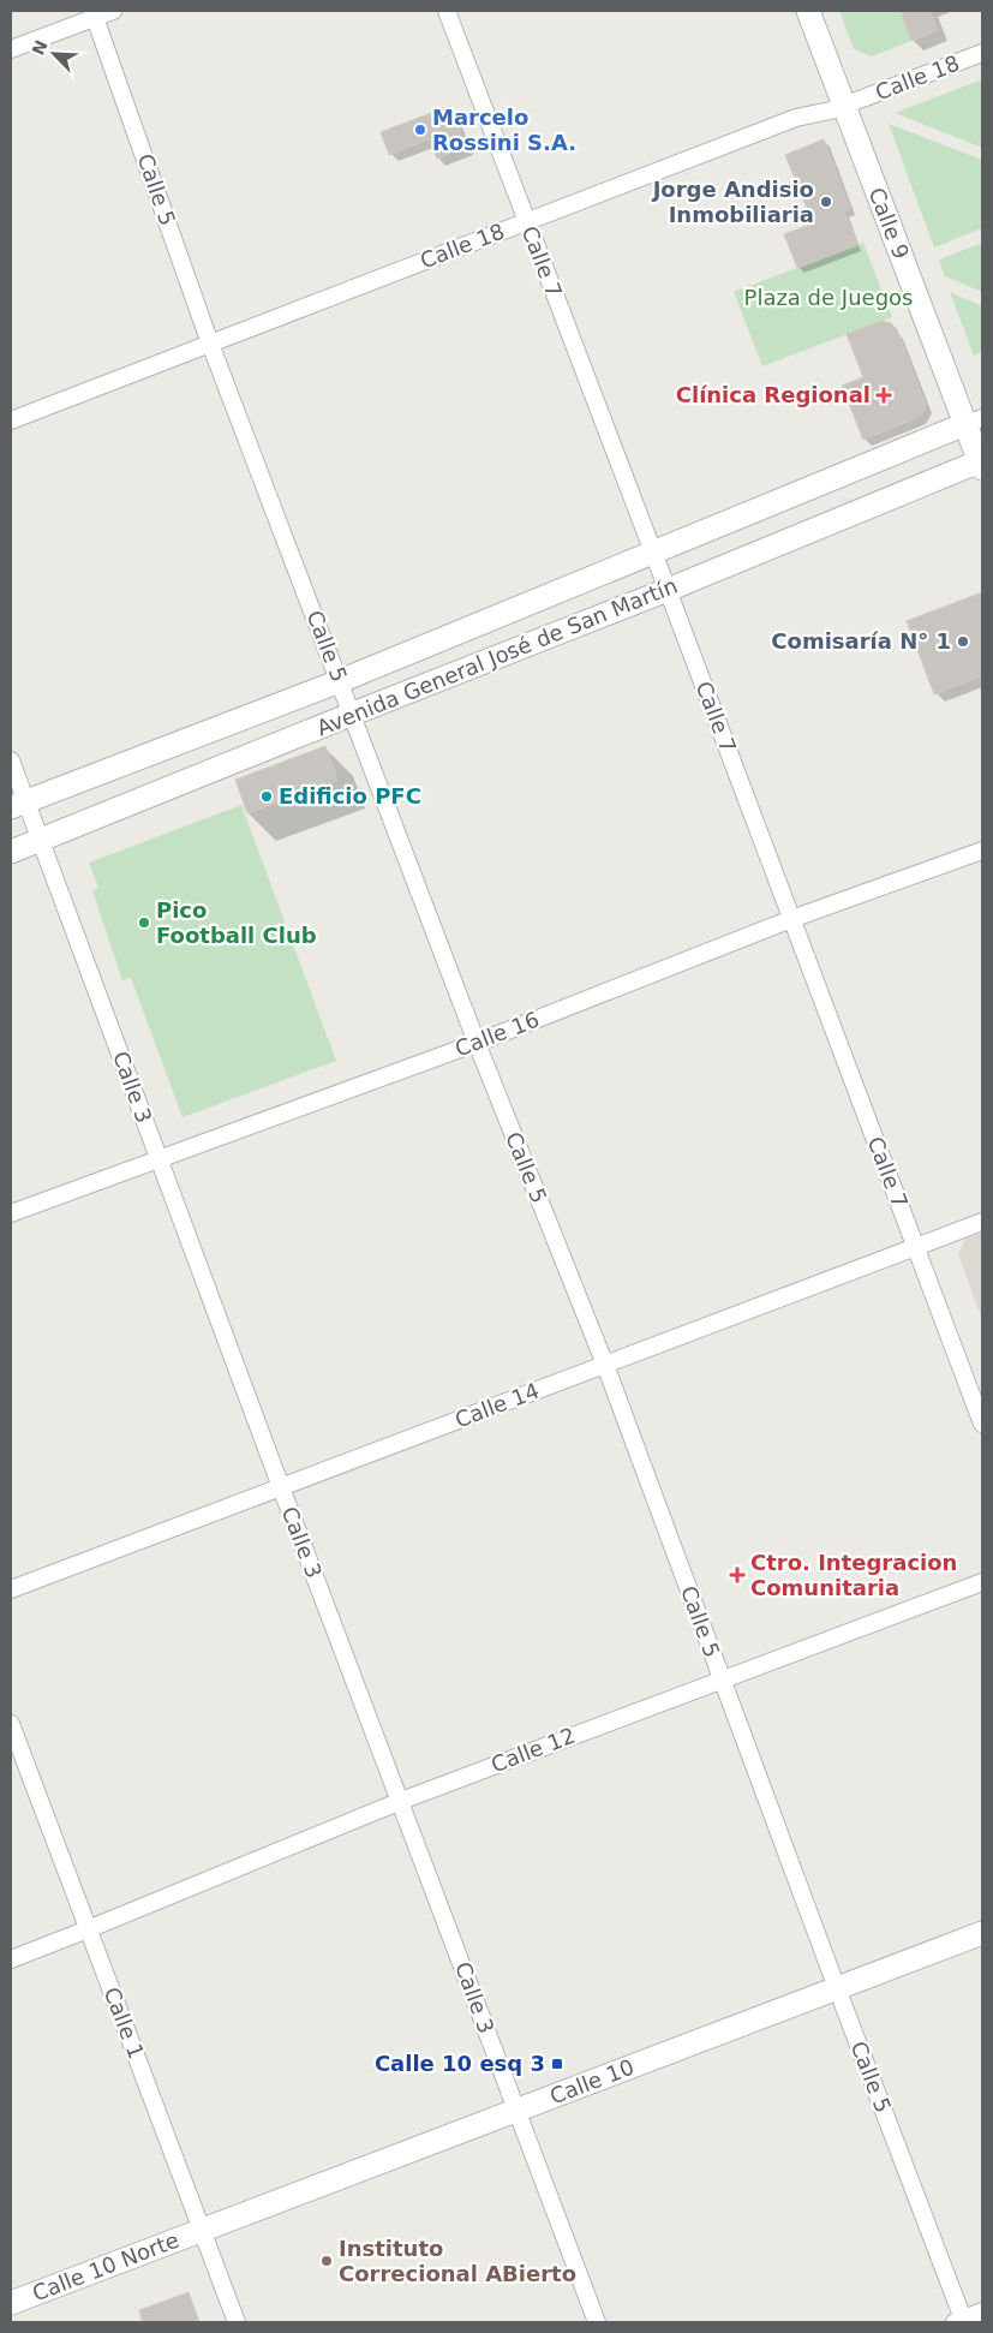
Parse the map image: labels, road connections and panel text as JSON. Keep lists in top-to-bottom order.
{
  "streets": {
    "main road": [
      "Calle 9",
      "Avenida General José de San Martín",
      "Calle 10",
      "Calle 10 Norte"
    ],
    "street": [
      "Calle 18",
      "Calle 5",
      "Calle 7",
      "Calle 16",
      "Calle 3",
      "Calle 14",
      "Calle 12",
      "Calle 1"
    ]
  },
  "crossings": [
    ["Calle 18", "Calle 5"],
    ["Calle 18", "Calle 9"],
    ["Calle 18", "Calle 7"],
    ["Calle 5", "Avenida General José de San Martín"],
    ["Calle 5", "Calle 16"],
    ["Calle 5", "Calle 14"],
    ["Calle 5", "Calle 12"],
    ["Calle 5", "Calle 10"],
    ["Calle 9", "Avenida General José de San Martín"],
    ["Calle 7", "Avenida General José de San Martín"],
    ["Calle 7", "Calle 16"],
    ["Calle 7", "Calle 14"],
    ["Avenida General José de San Martín", "Calle 3"],
    ["Calle 16", "Calle 3"],
    ["Calle 3", "Calle 14"],
    ["Calle 3", "Calle 12"],
    ["Calle 3", "Calle 10"],
    ["Calle 12", "Calle 1"],
    ["Calle 1", "Calle 10"],
    ["Calle 1", "Calle 10 Norte"],
    ["Calle 10", "Calle 10 Norte"]
  ],
  "parks": ["Plaza de Juegos"],
  "places": {
    "other": [
      "Marcelo Rossini S.A.",
      "Jorge Andisio Inmobiliaria",
      "Comisaría N° 1",
      "Edificio PFC",
      "Pico Football Club",
      "Instituto Correcional ABierto"
    ],
    "health": ["Clínica Regional", "Ctro. Integracion Comunitaria"],
    "transit": ["Calle 10 esq 3"]
  },
  "north": "top left"
}
